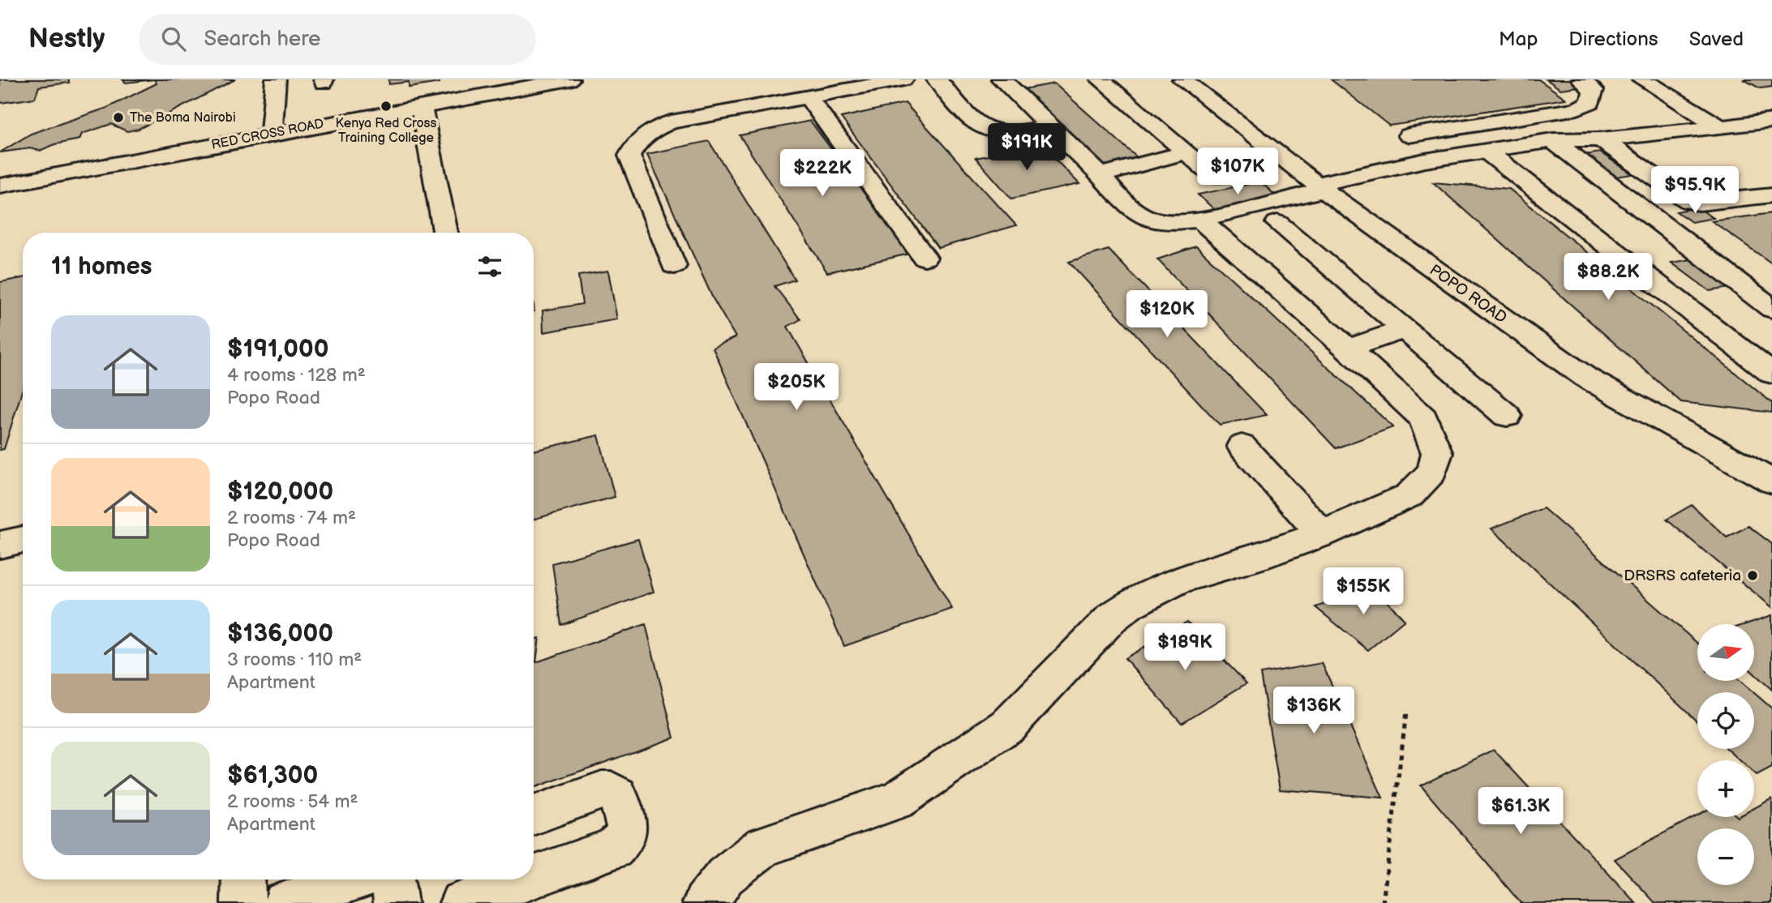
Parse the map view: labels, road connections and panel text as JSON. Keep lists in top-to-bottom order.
{
  "streets": {
    "street": ["RED CROSS ROAD", "POPO ROAD"]
  },
  "places": ["Kenya Red Cross Training College", "The Boma Nairobi", "DRSRS cafeteria"],
  "north": "right",
  "page": {
    "header": "Nestly",
    "search": "Search here",
    "nav": ["Map", "Directions", "Saved"],
    "price": [
      "$191K",
      "$107K",
      "$222K",
      "$95.9K",
      "$88.2K",
      "$120K",
      "$205K",
      "$155K",
      "$189K",
      "$136K",
      "$61.3K"
    ],
    "heading": "11 homes",
    "list": [
      {
        "name": "$191,000",
        "note": "4 rooms · 128 m² · Popo Road"
      },
      {
        "name": "$120,000",
        "note": "2 rooms · 74 m² · Popo Road"
      },
      {
        "name": "$136,000",
        "note": "3 rooms · 110 m² · Apartment"
      },
      {
        "name": "$61,300",
        "note": "2 rooms · 54 m² · Apartment"
      }
    ],
    "map_buttons": ["+", "−"]
  }
}
